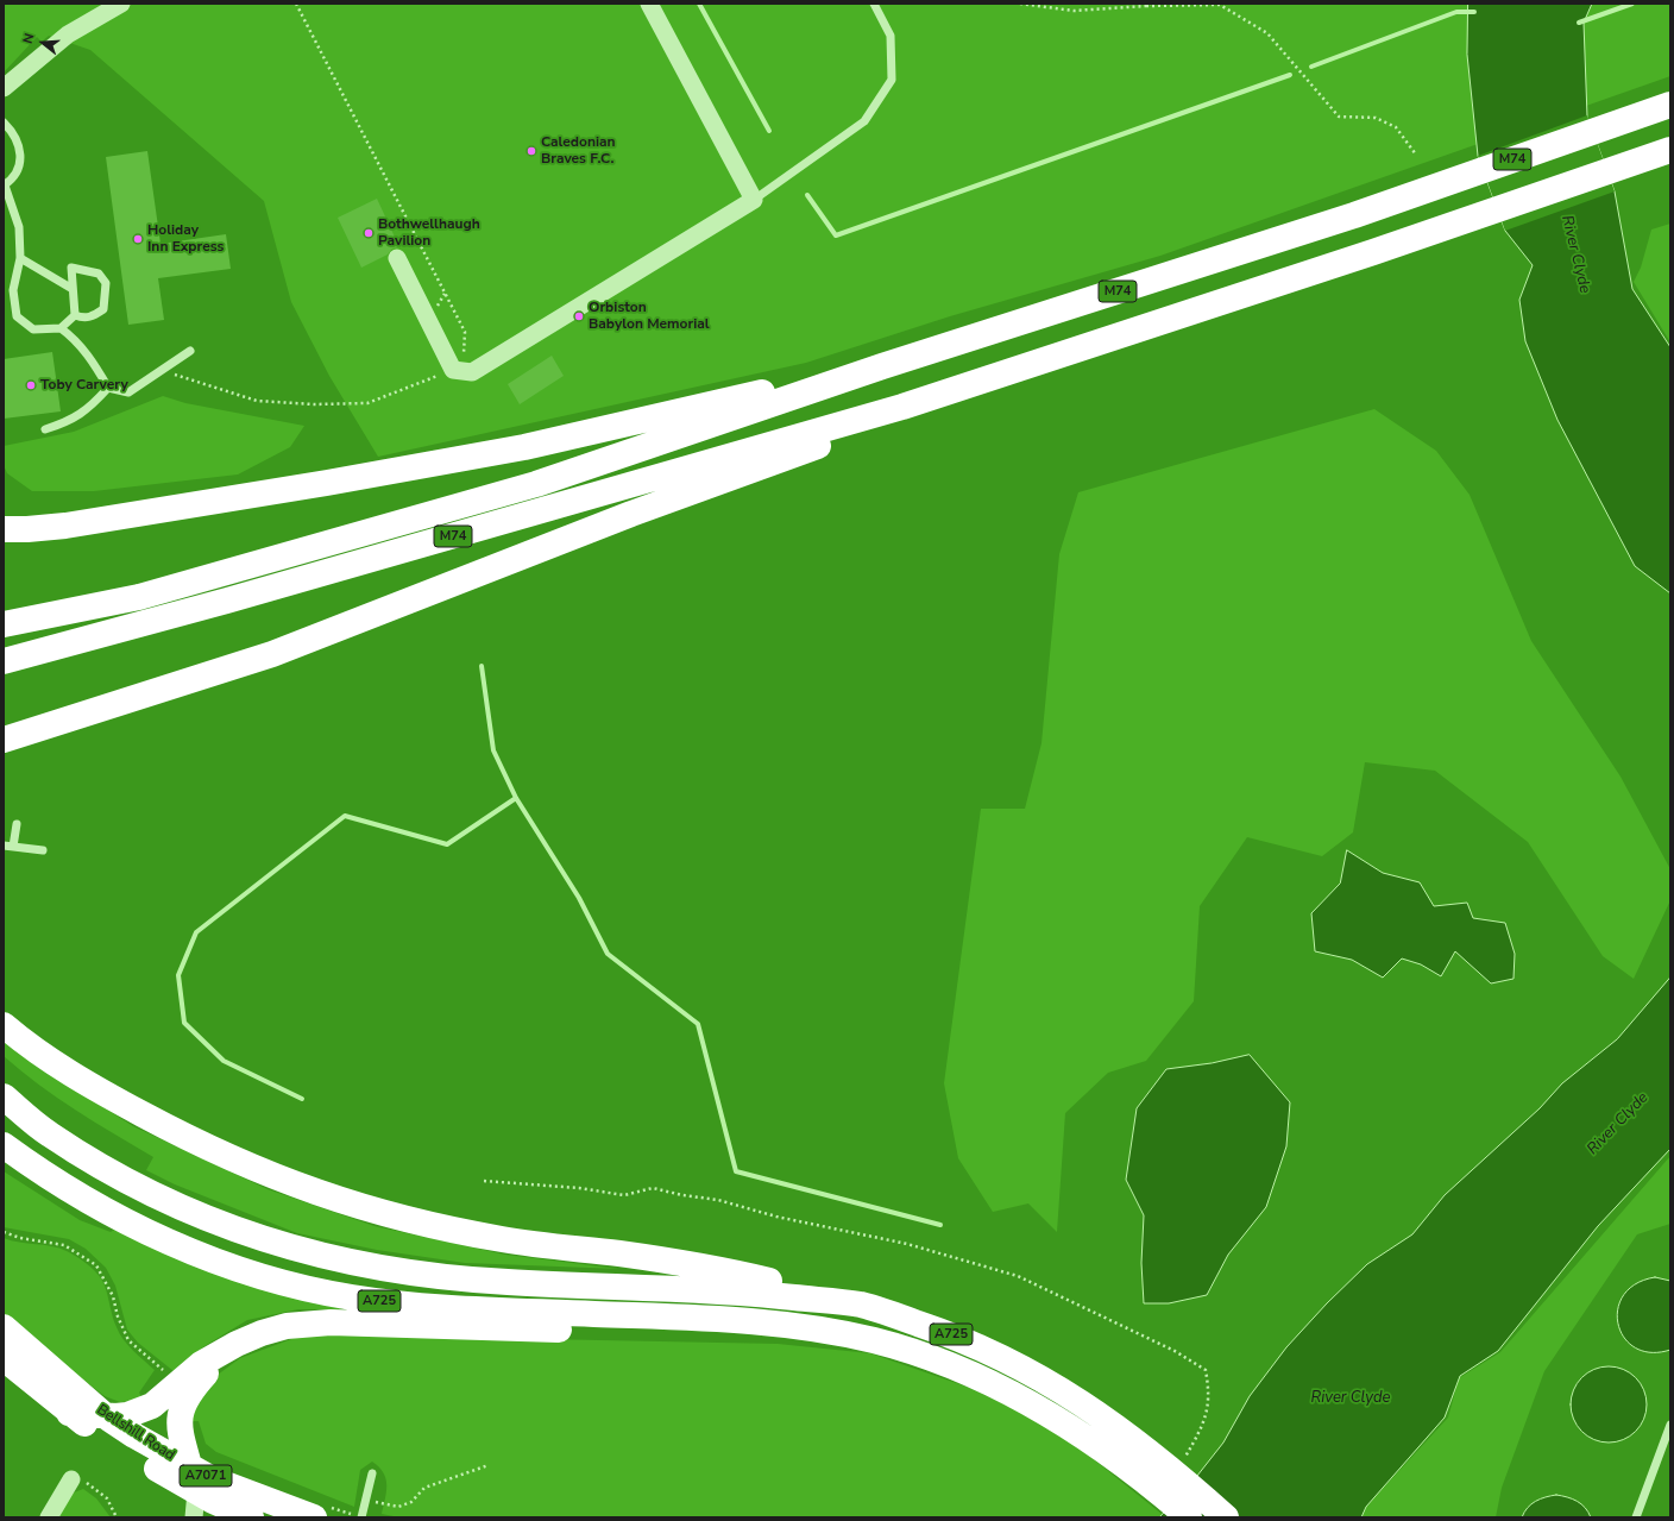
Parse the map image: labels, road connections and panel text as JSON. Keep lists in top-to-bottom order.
{
  "streets": {
    "highway": [
      "M74",
      "A725",
      "Bellshill Road",
      "A7071"
    ]
  },
  "crossings": [
    ["Bellshill Road", "A7071"]
  ],
  "water": ["River Clyde"],
  "places": [
    "Caledonian Braves F.C.",
    "Bothwellhaugh Pavilion",
    "Holiday Inn Express",
    "Orbiston Babylon Memorial",
    "Toby Carvery"
  ],
  "north": "left"
}
